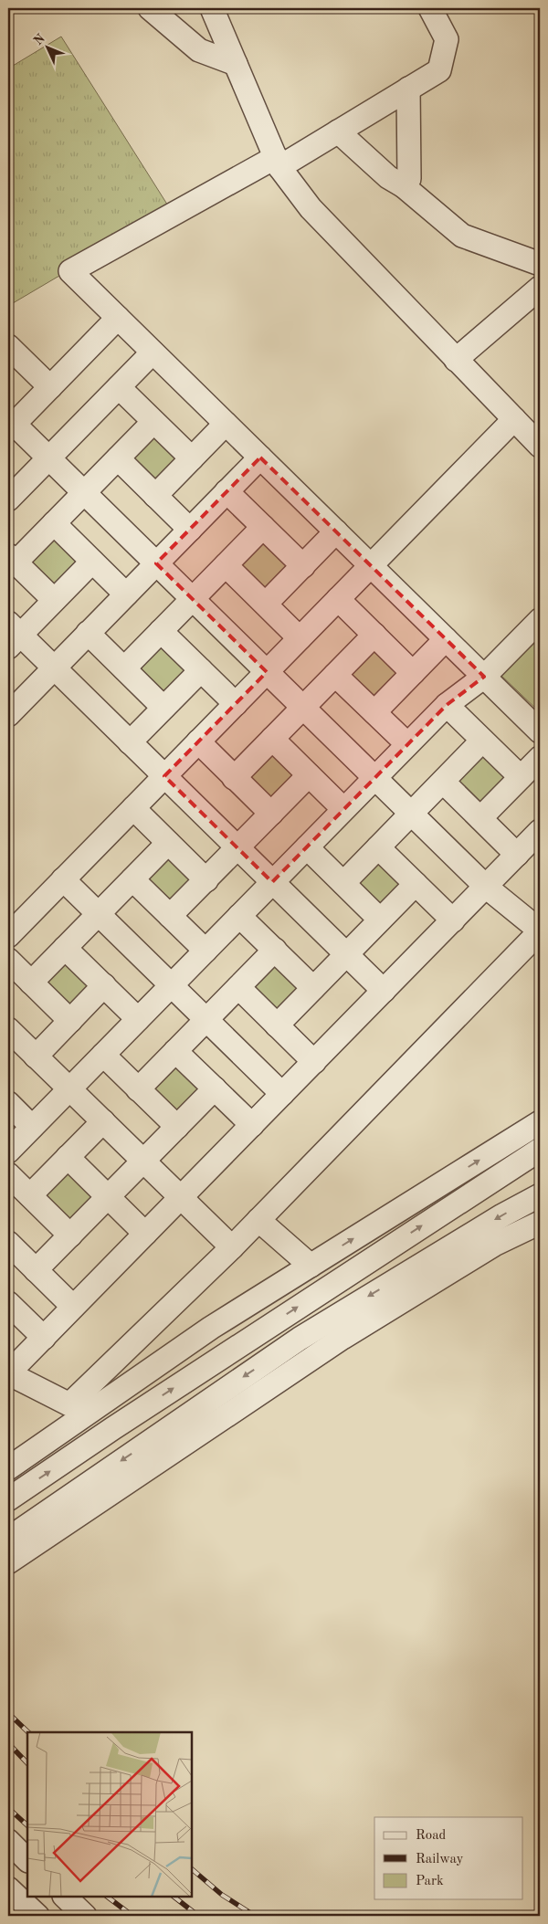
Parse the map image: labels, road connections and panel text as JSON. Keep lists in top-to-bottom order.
{
  "legend": ["Road", "Railway", "Park"],
  "north": "top left"
}
